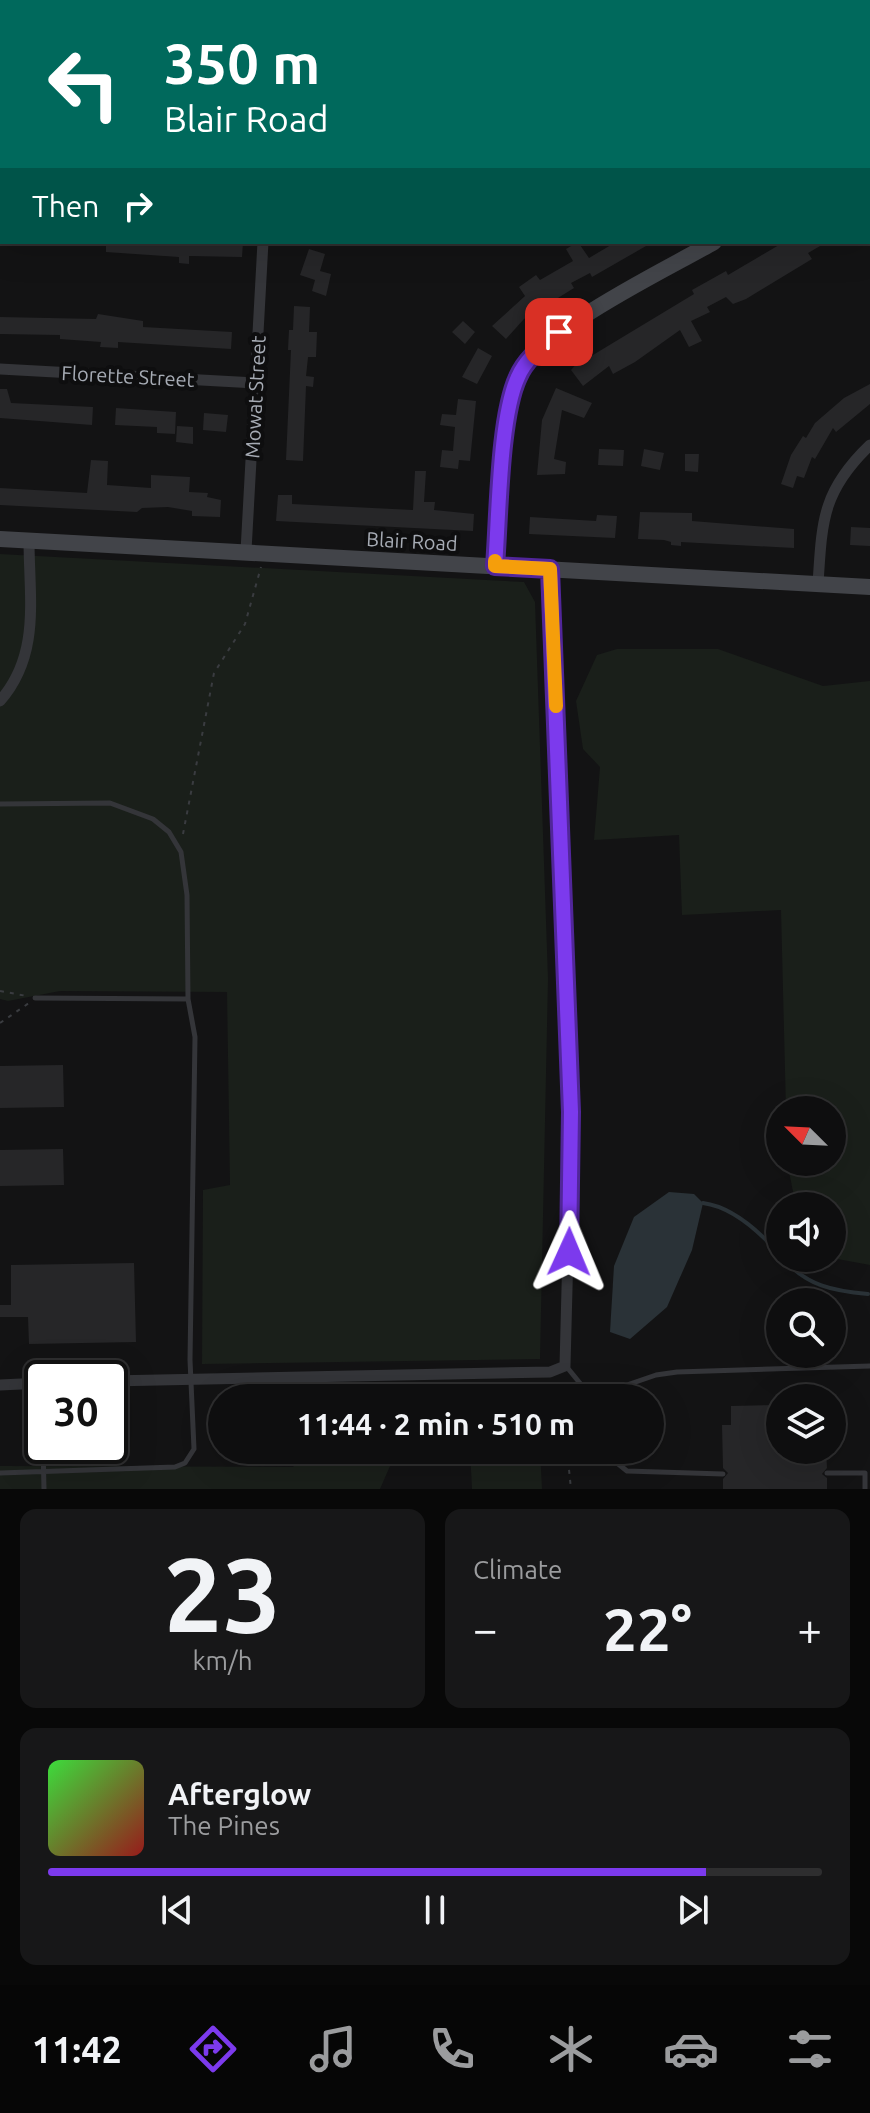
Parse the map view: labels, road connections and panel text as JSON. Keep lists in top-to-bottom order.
{
  "streets": {
    "main road": ["Blair Road"],
    "street": ["Florette Street", "Mowat Street"]
  },
  "crossings": [
    ["Florette Street", "Mowat Street"],
    ["Mowat Street", "Blair Road"]
  ],
  "north": "top left",
  "page": {
    "turn": ["350 m", "Blair Road"],
    "then": "Then",
    "limit": "30",
    "trip": "11:44 · 2 min · 510 m",
    "tile": [
      ["23", "km/h"],
      "Climate"
    ],
    "heat": ["−", "22°", "+"],
    "song": ["Afterglow", "The Pines"],
    "tabs": "11:42"
  }
}
